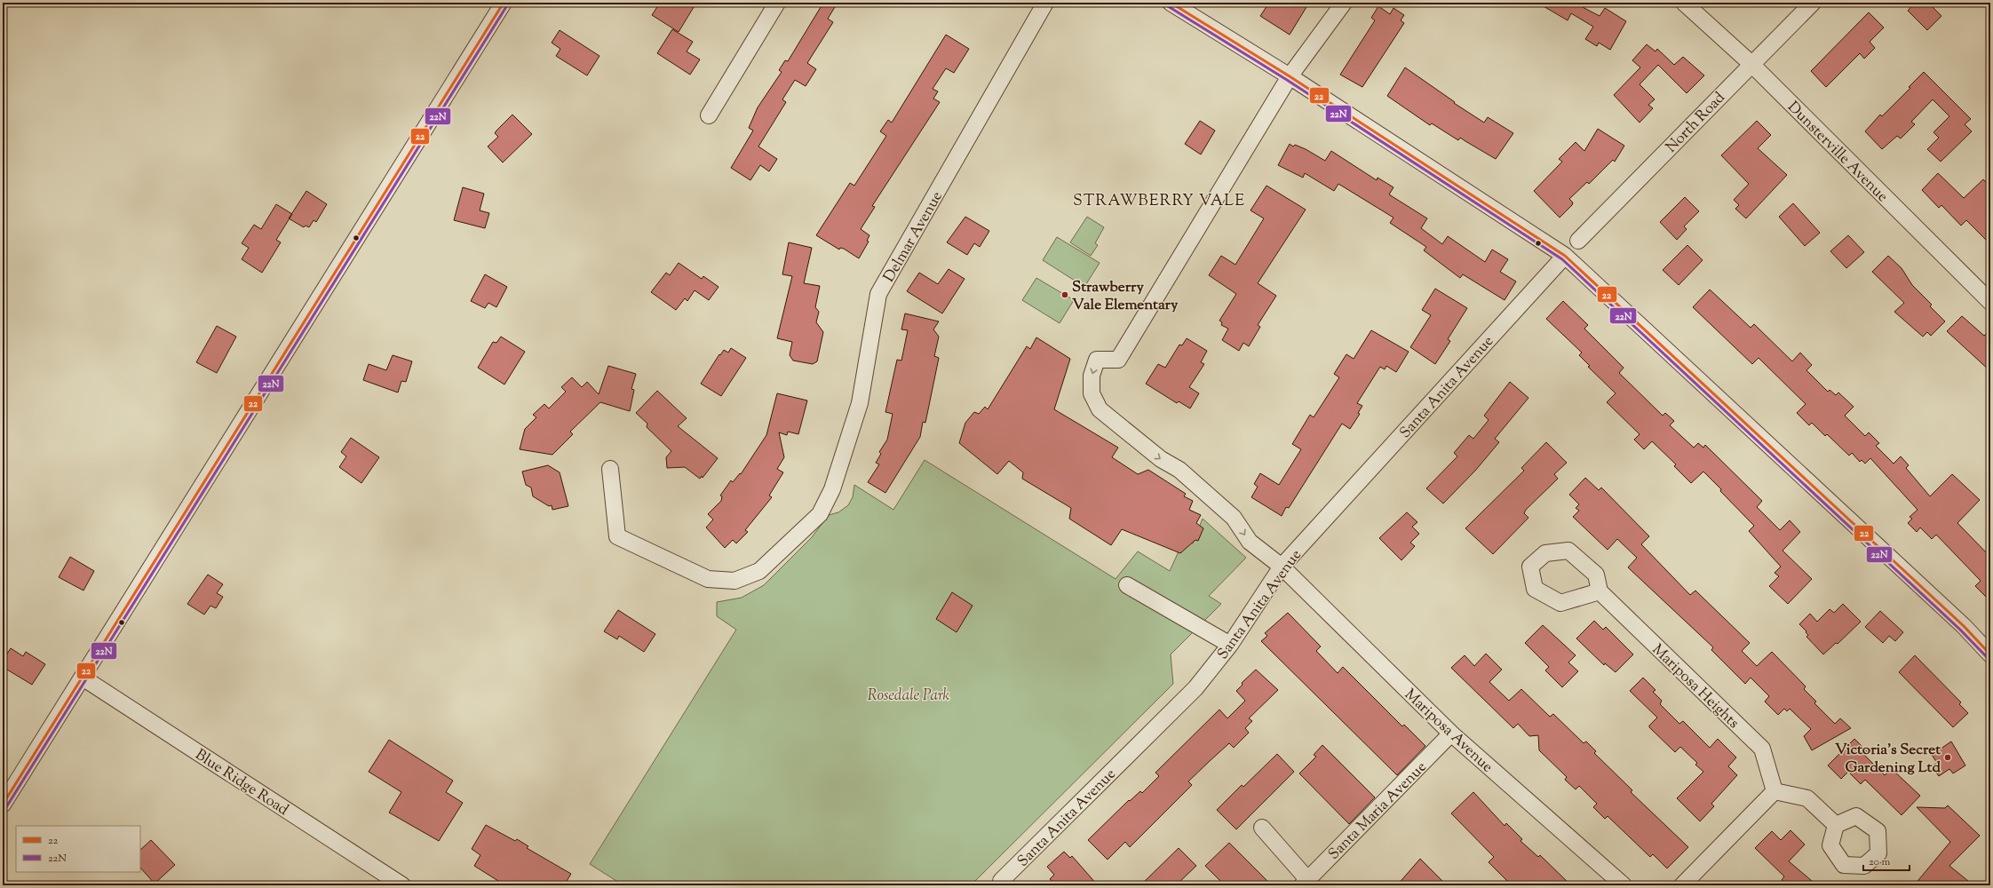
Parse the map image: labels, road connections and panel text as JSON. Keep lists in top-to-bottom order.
{
  "streets": {
    "street": [
      "North Road",
      "Dunsterville Avenue",
      "Delmar Avenue",
      "Santa Anita Avenue",
      "Mariposa Heights",
      "Mariposa Avenue",
      "Blue Ridge Road",
      "Santa Maria Avenue"
    ]
  },
  "crossings": [
    ["North Road", "Dunsterville Avenue"],
    ["Santa Anita Avenue", "Mariposa Avenue"],
    ["Mariposa Avenue", "Santa Maria Avenue"]
  ],
  "districts": ["STRAWBERRY VALE"],
  "parks": ["Rosedale Park"],
  "places": ["Strawberry Vale Elementary", "Victoria's Secret Gardening Ltd"],
  "lines": ["transit line 22", "transit line 22N"],
  "legend": ["22", "22N"],
  "scale_bar": "20 m"
}
